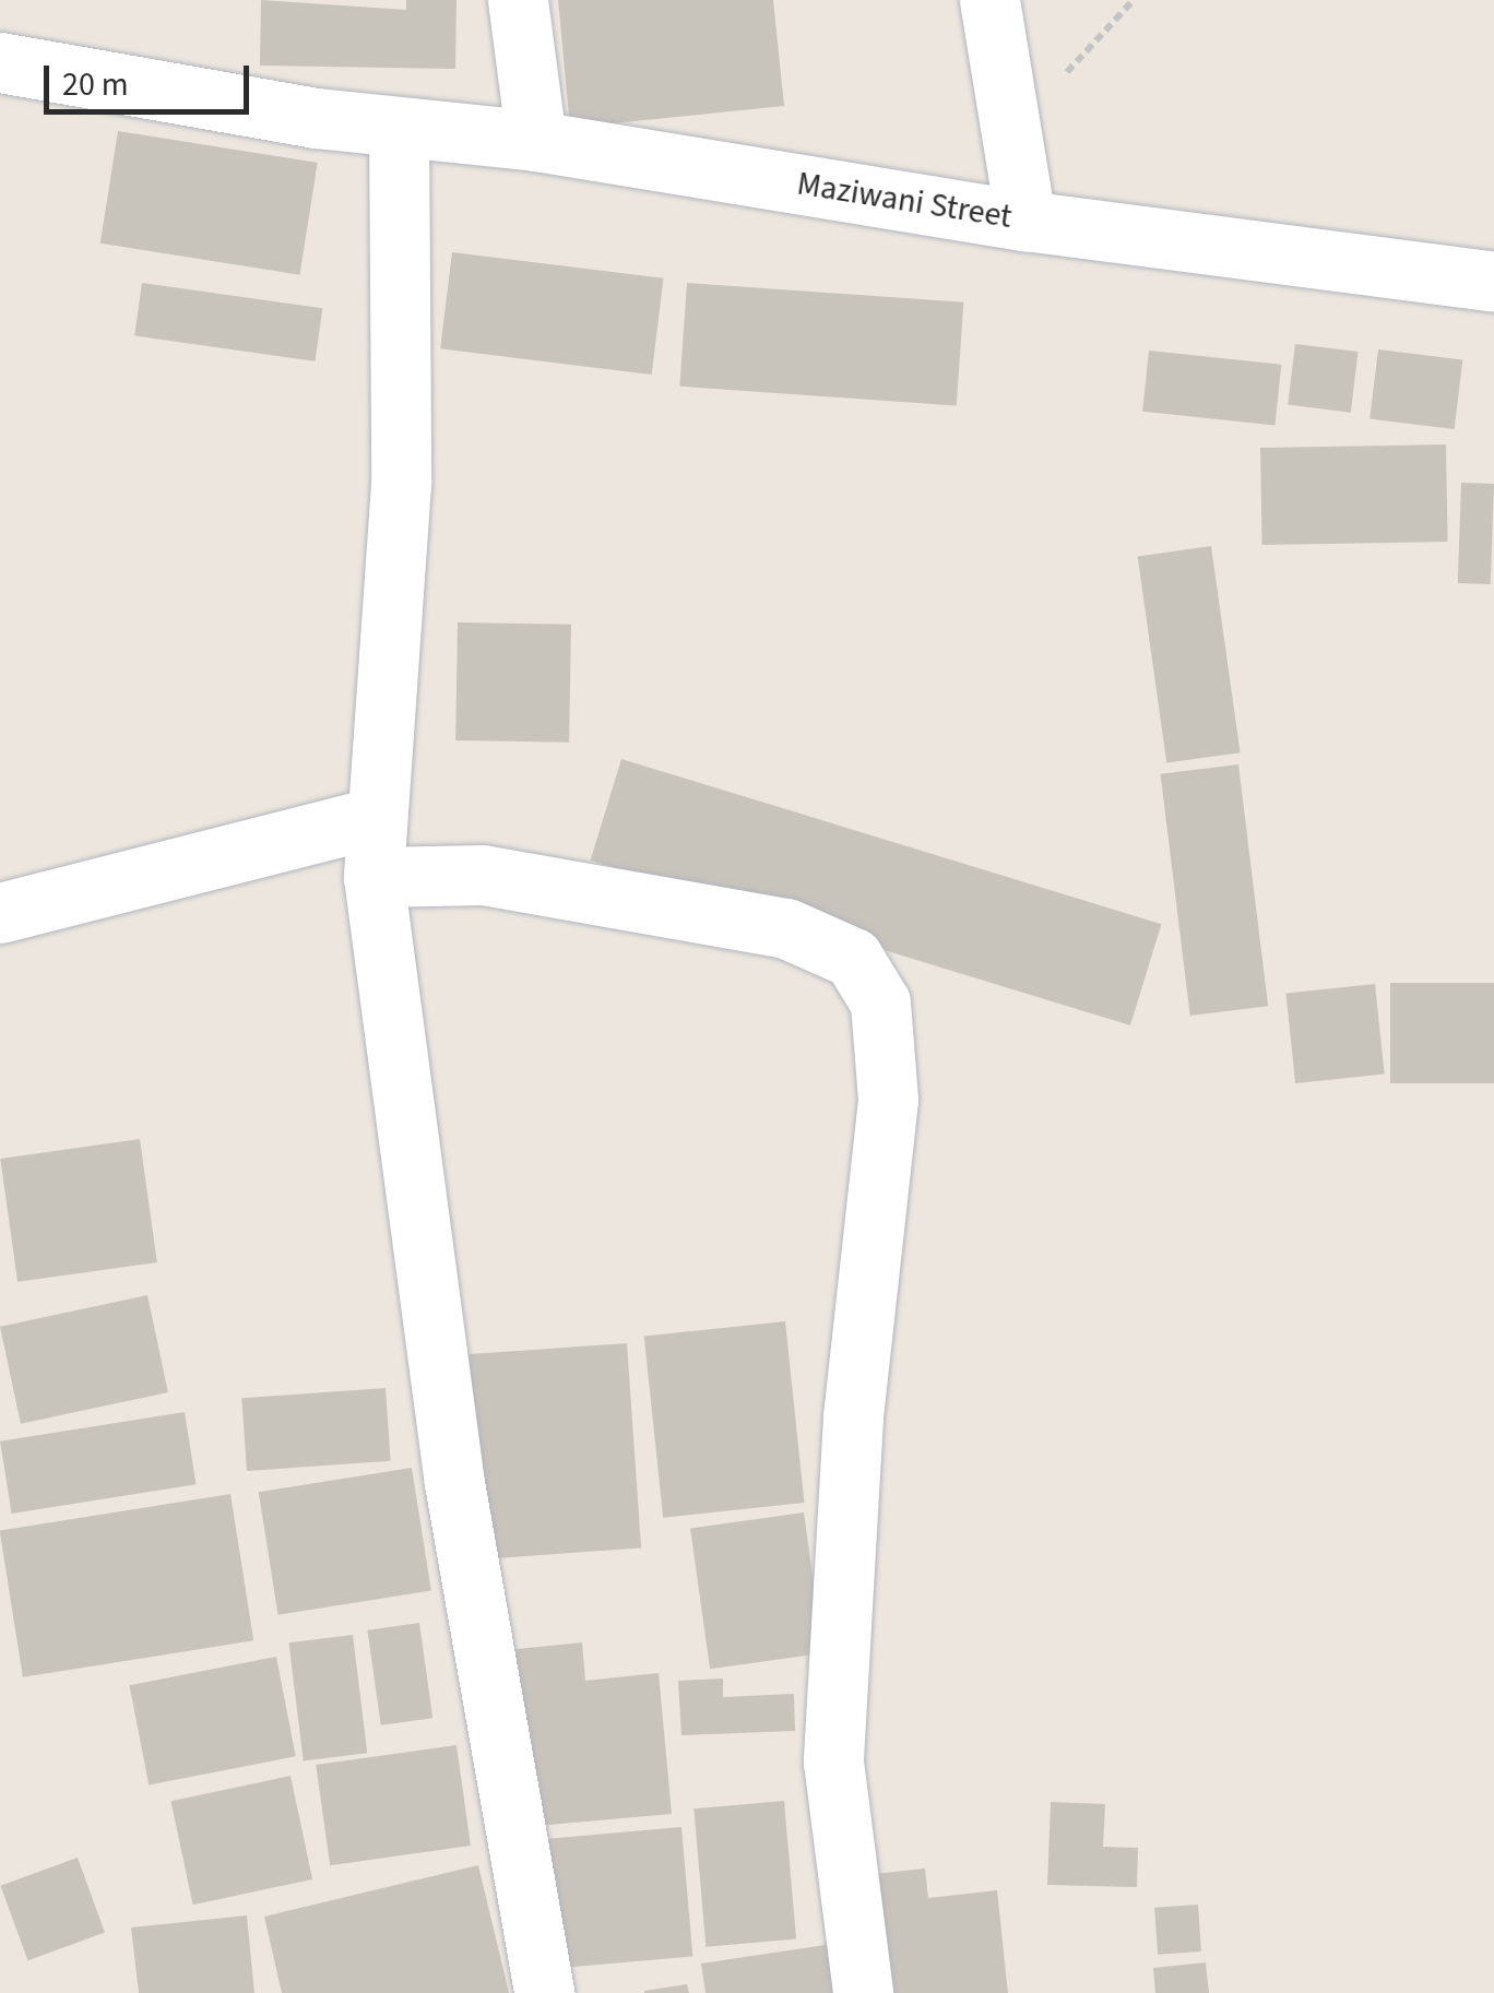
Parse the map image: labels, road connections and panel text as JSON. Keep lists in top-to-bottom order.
{
  "streets": {
    "street": ["Maziwani Street"]
  },
  "scale_bar": "20 m"
}
